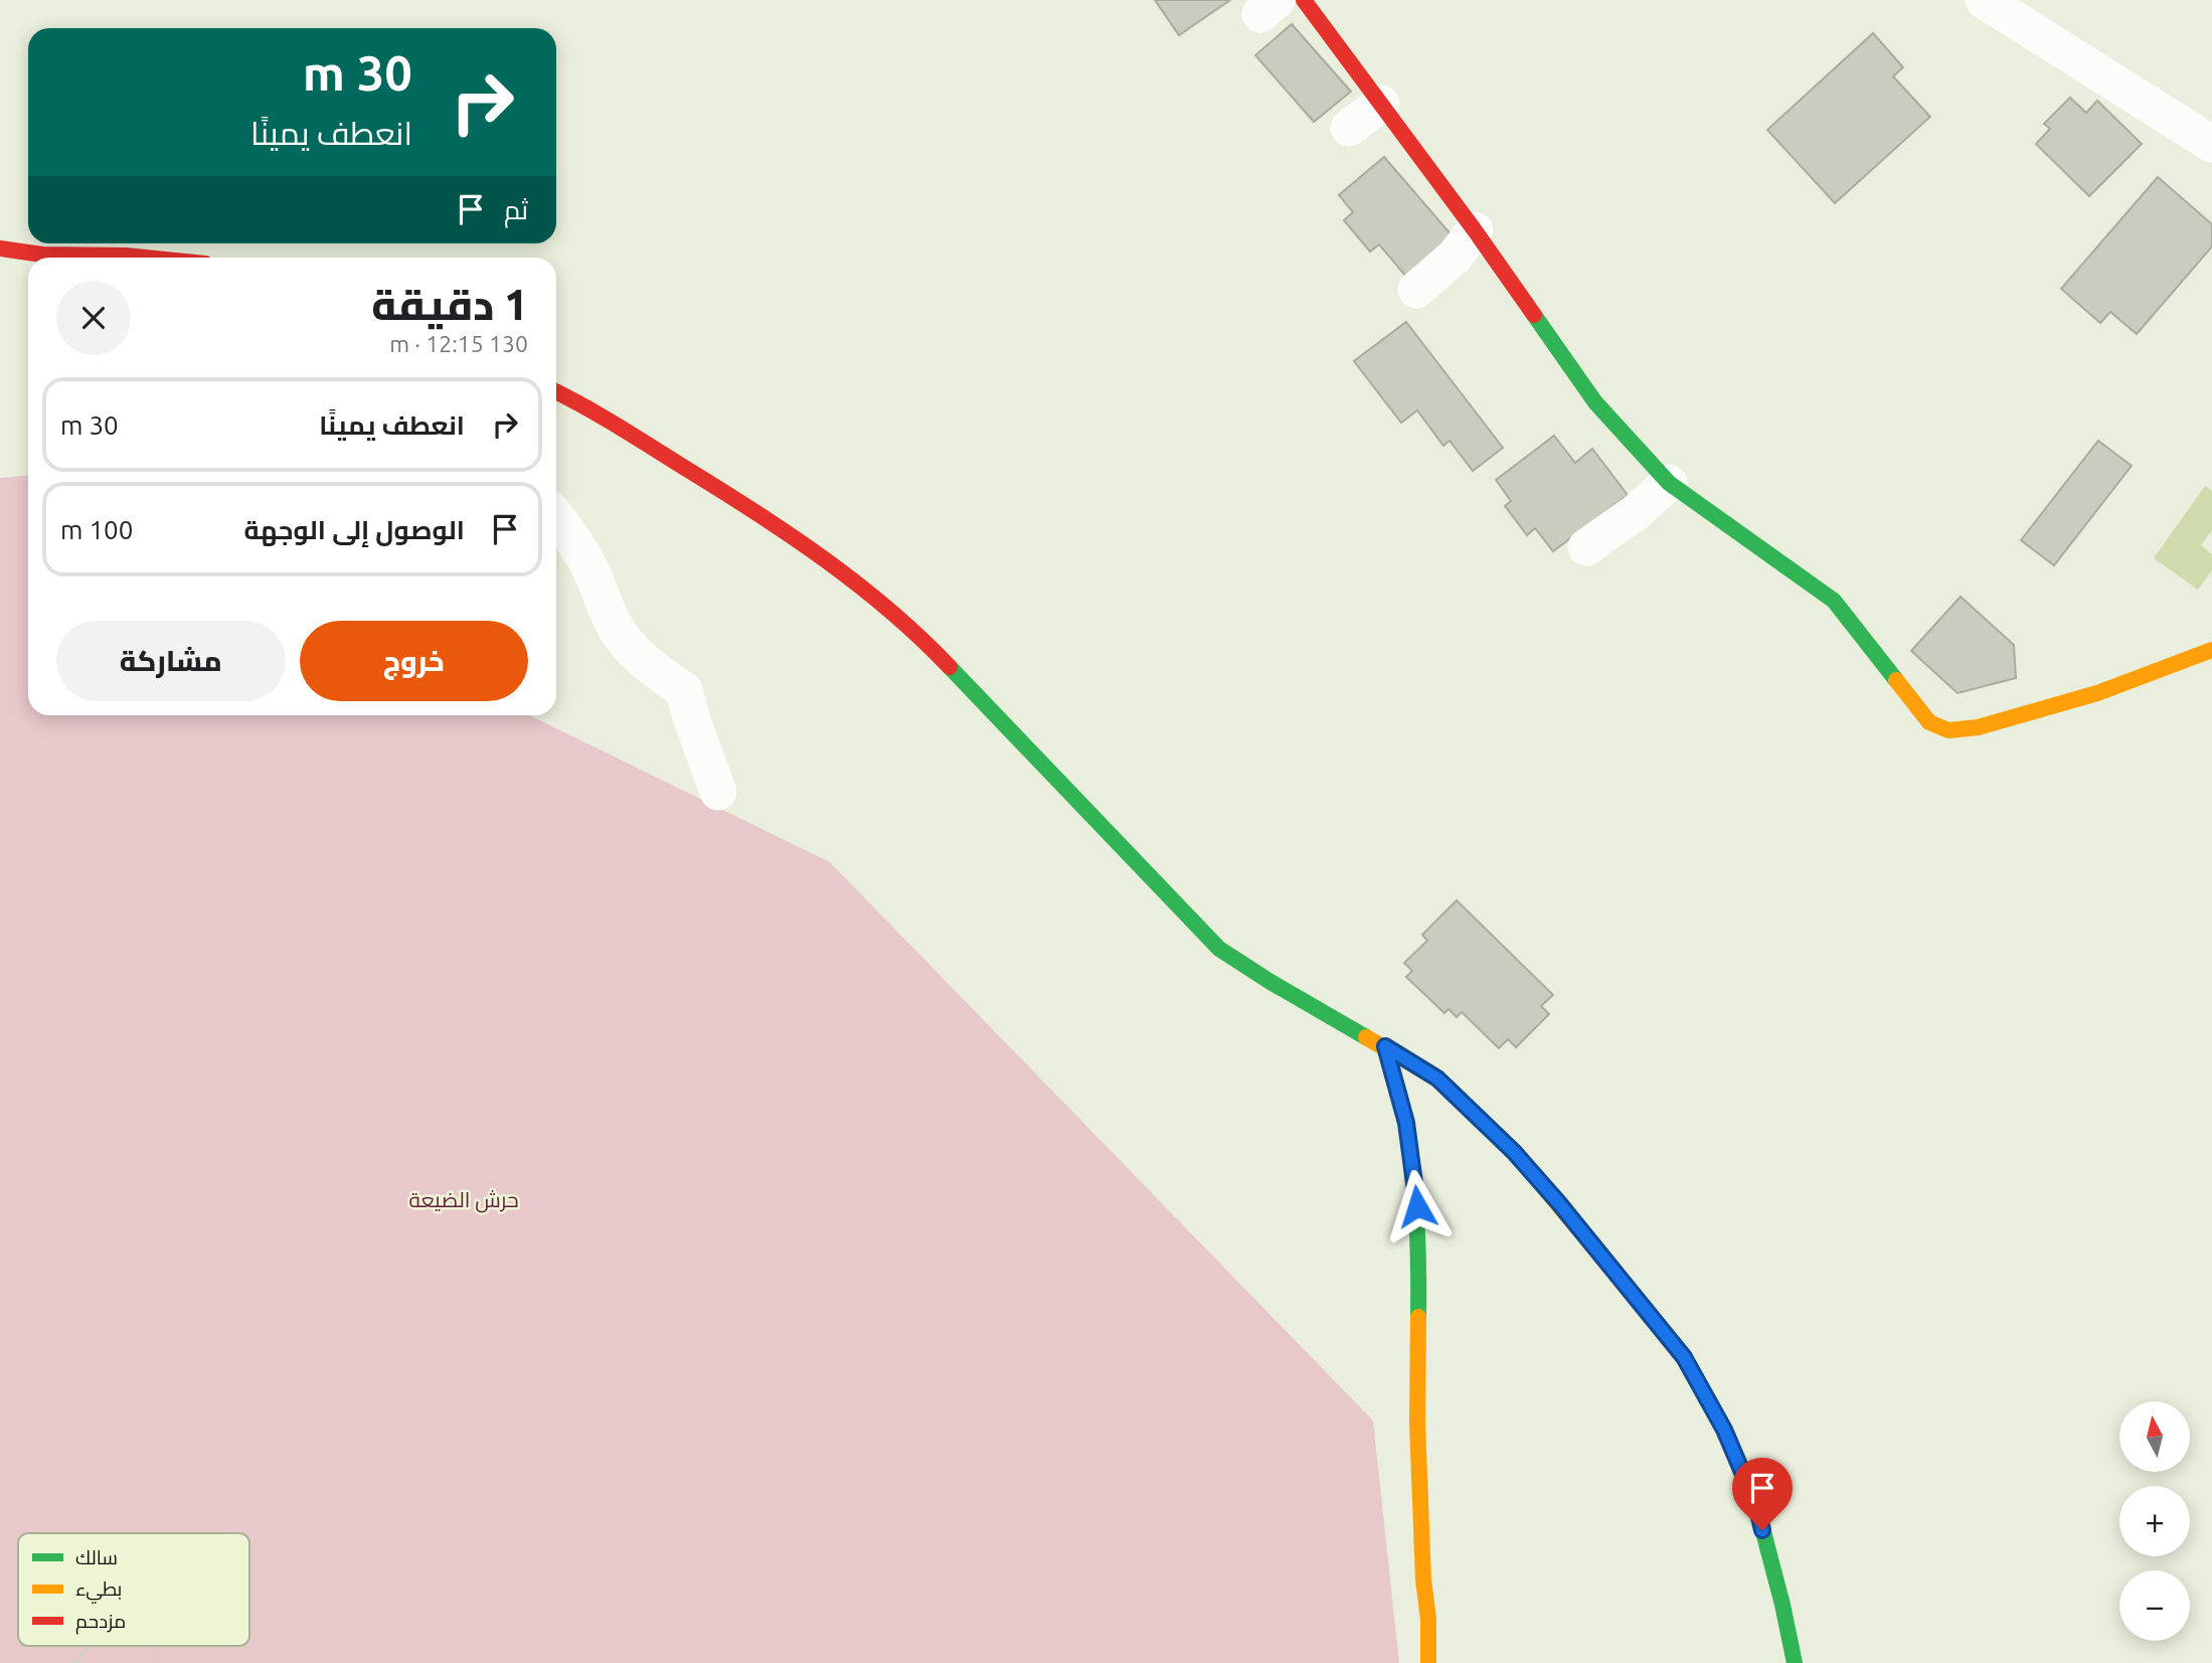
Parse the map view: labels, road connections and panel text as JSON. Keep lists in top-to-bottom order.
{
  "parks": ["حرش الضيعة"],
  "legend": ["سالك", "بطيء", "مزدحم"],
  "north": "top",
  "page": {
    "turn": ["30 m", "انعطف يمينًا"],
    "then": "ثم",
    "heading": ["1 دقيقة", "130 m · 12:15"],
    "list": [
      {
        "name": "انعطف يمينًا",
        "value": "30 m"
      },
      {
        "name": "الوصول إلى الوجهة",
        "value": "100 m"
      }
    ],
    "buttons": ["خروج", "مشاركة"],
    "map_buttons": ["+", "−"]
  }
}
